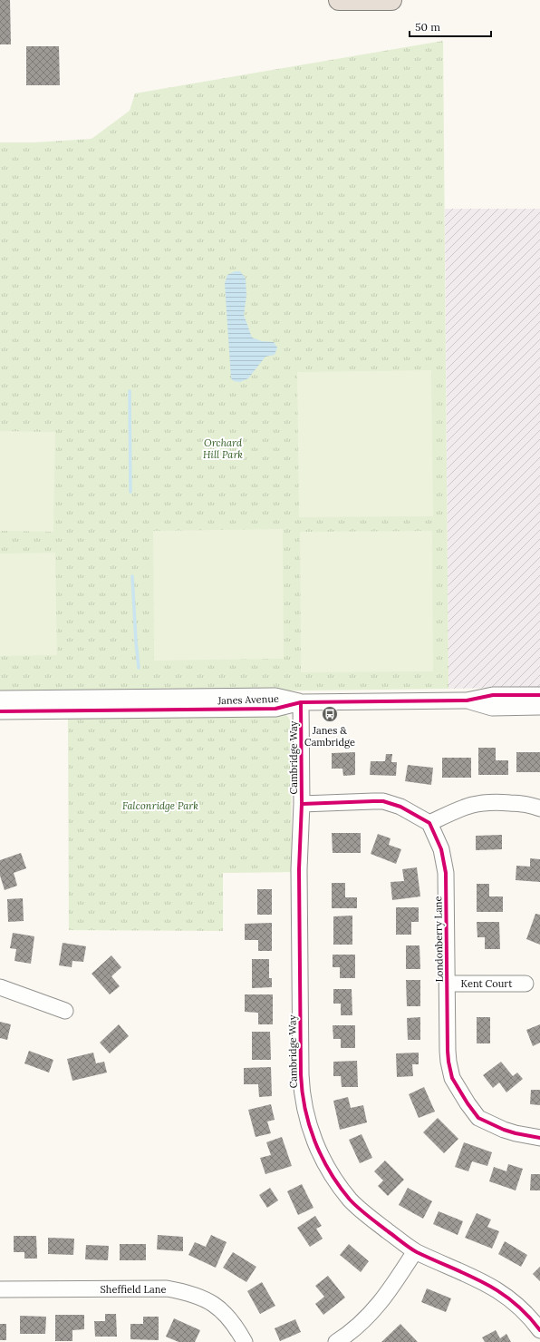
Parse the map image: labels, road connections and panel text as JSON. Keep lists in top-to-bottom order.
{
  "streets": {
    "street": [
      "Janes Avenue",
      "Cambridge Way",
      "Londonberry Lane",
      "Kent Court",
      "Sheffield Lane"
    ]
  },
  "crossings": [
    ["Janes Avenue", "Cambridge Way"],
    ["Londonberry Lane", "Kent Court"]
  ],
  "parks": ["Orchard Hill Park", "Falconridge Park"],
  "places": {
    "bus stop": ["Janes & Cambridge"]
  },
  "scale_bar": "50 m"
}
